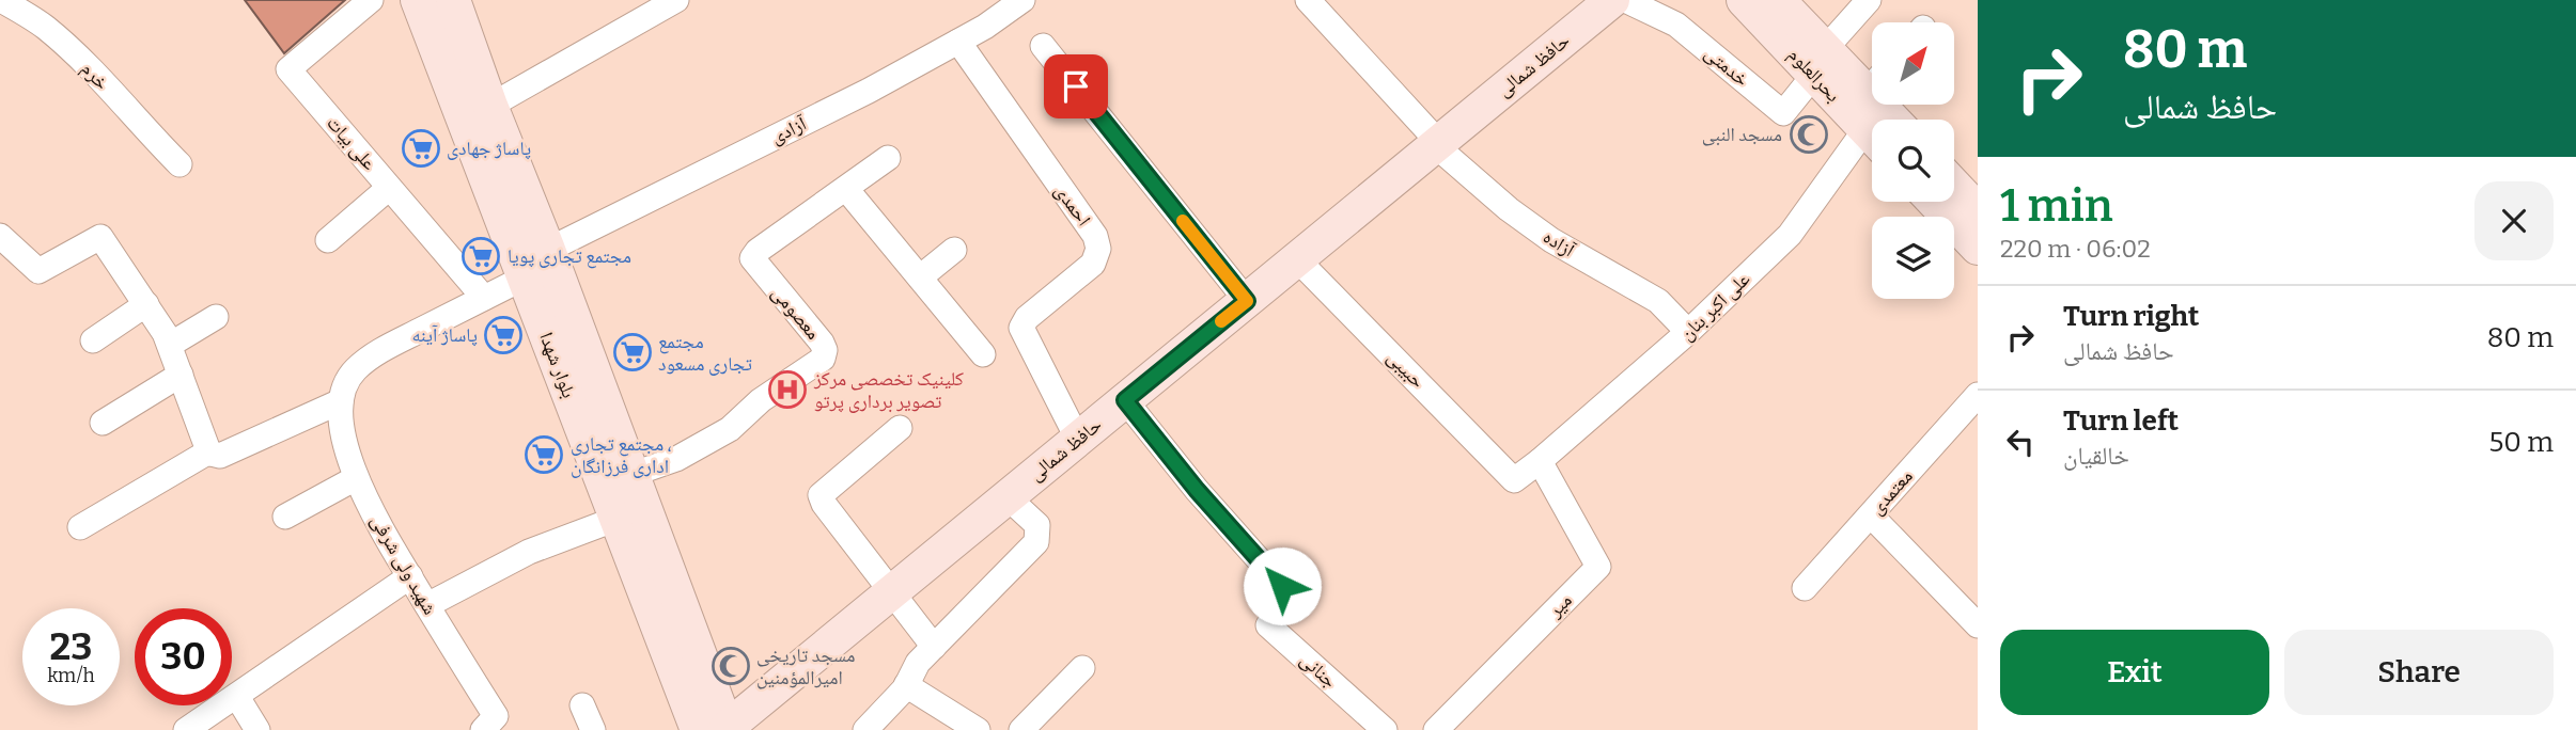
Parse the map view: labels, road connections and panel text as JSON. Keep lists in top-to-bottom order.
{
  "streets": {
    "main road": ["حافظ شمالی", "بحرالعلوم", "بلوار شهدا"],
    "street": [
      "خدمتی",
      "خرم",
      "آزادی",
      "علی بیات",
      "احمدی",
      "آزاده",
      "علی اکبر بنان",
      "معصومی",
      "حبیبی",
      "معتمدی",
      "شهید ولی شرفی",
      "میر",
      "جنانی"
    ]
  },
  "crossings": [
    ["حافظ شمالی", "احمدی"],
    ["حافظ شمالی", "آزاده"],
    ["حافظ شمالی", "بلوار شهدا"],
    ["حافظ شمالی", "حبیبی"],
    ["حافظ شمالی", "جنانی"],
    ["خدمتی", "بحرالعلوم"],
    ["آزادی", "احمدی"],
    ["آزادی", "بلوار شهدا"],
    ["آزاده", "علی اکبر بنان"],
    ["علی اکبر بنان", "حبیبی"],
    ["علی اکبر بنان", "میر"],
    ["معصومی", "بلوار شهدا"]
  ],
  "places": {
    "mosque": ["مسجد النبی", "مسجد تاریخی امیرالمؤمنین"],
    "supermarket": [
      "پاساژ جهادی",
      "مجتمع تجاری پویا",
      "پاساژ آینه",
      "مجتمع تجاری مسعود",
      "مجتمع تجاری ، اداری فرزانگان"
    ],
    "hospital": ["کلینیک تخصصی مرکز تصویر برداری پرتو"]
  },
  "north": "top right",
  "page": {
    "turn": ["80 m", "حافظ شمالی"],
    "heading": ["1 min", "220 m · 06:02"],
    "list": [
      {
        "name": "Turn right",
        "note": "حافظ شمالی",
        "value": "80 m"
      },
      {
        "name": "Turn left",
        "note": "خالقیان",
        "value": "50 m"
      }
    ],
    "speed": "23 km/h",
    "limit": "30",
    "buttons": ["Exit", "Share"]
  }
}
